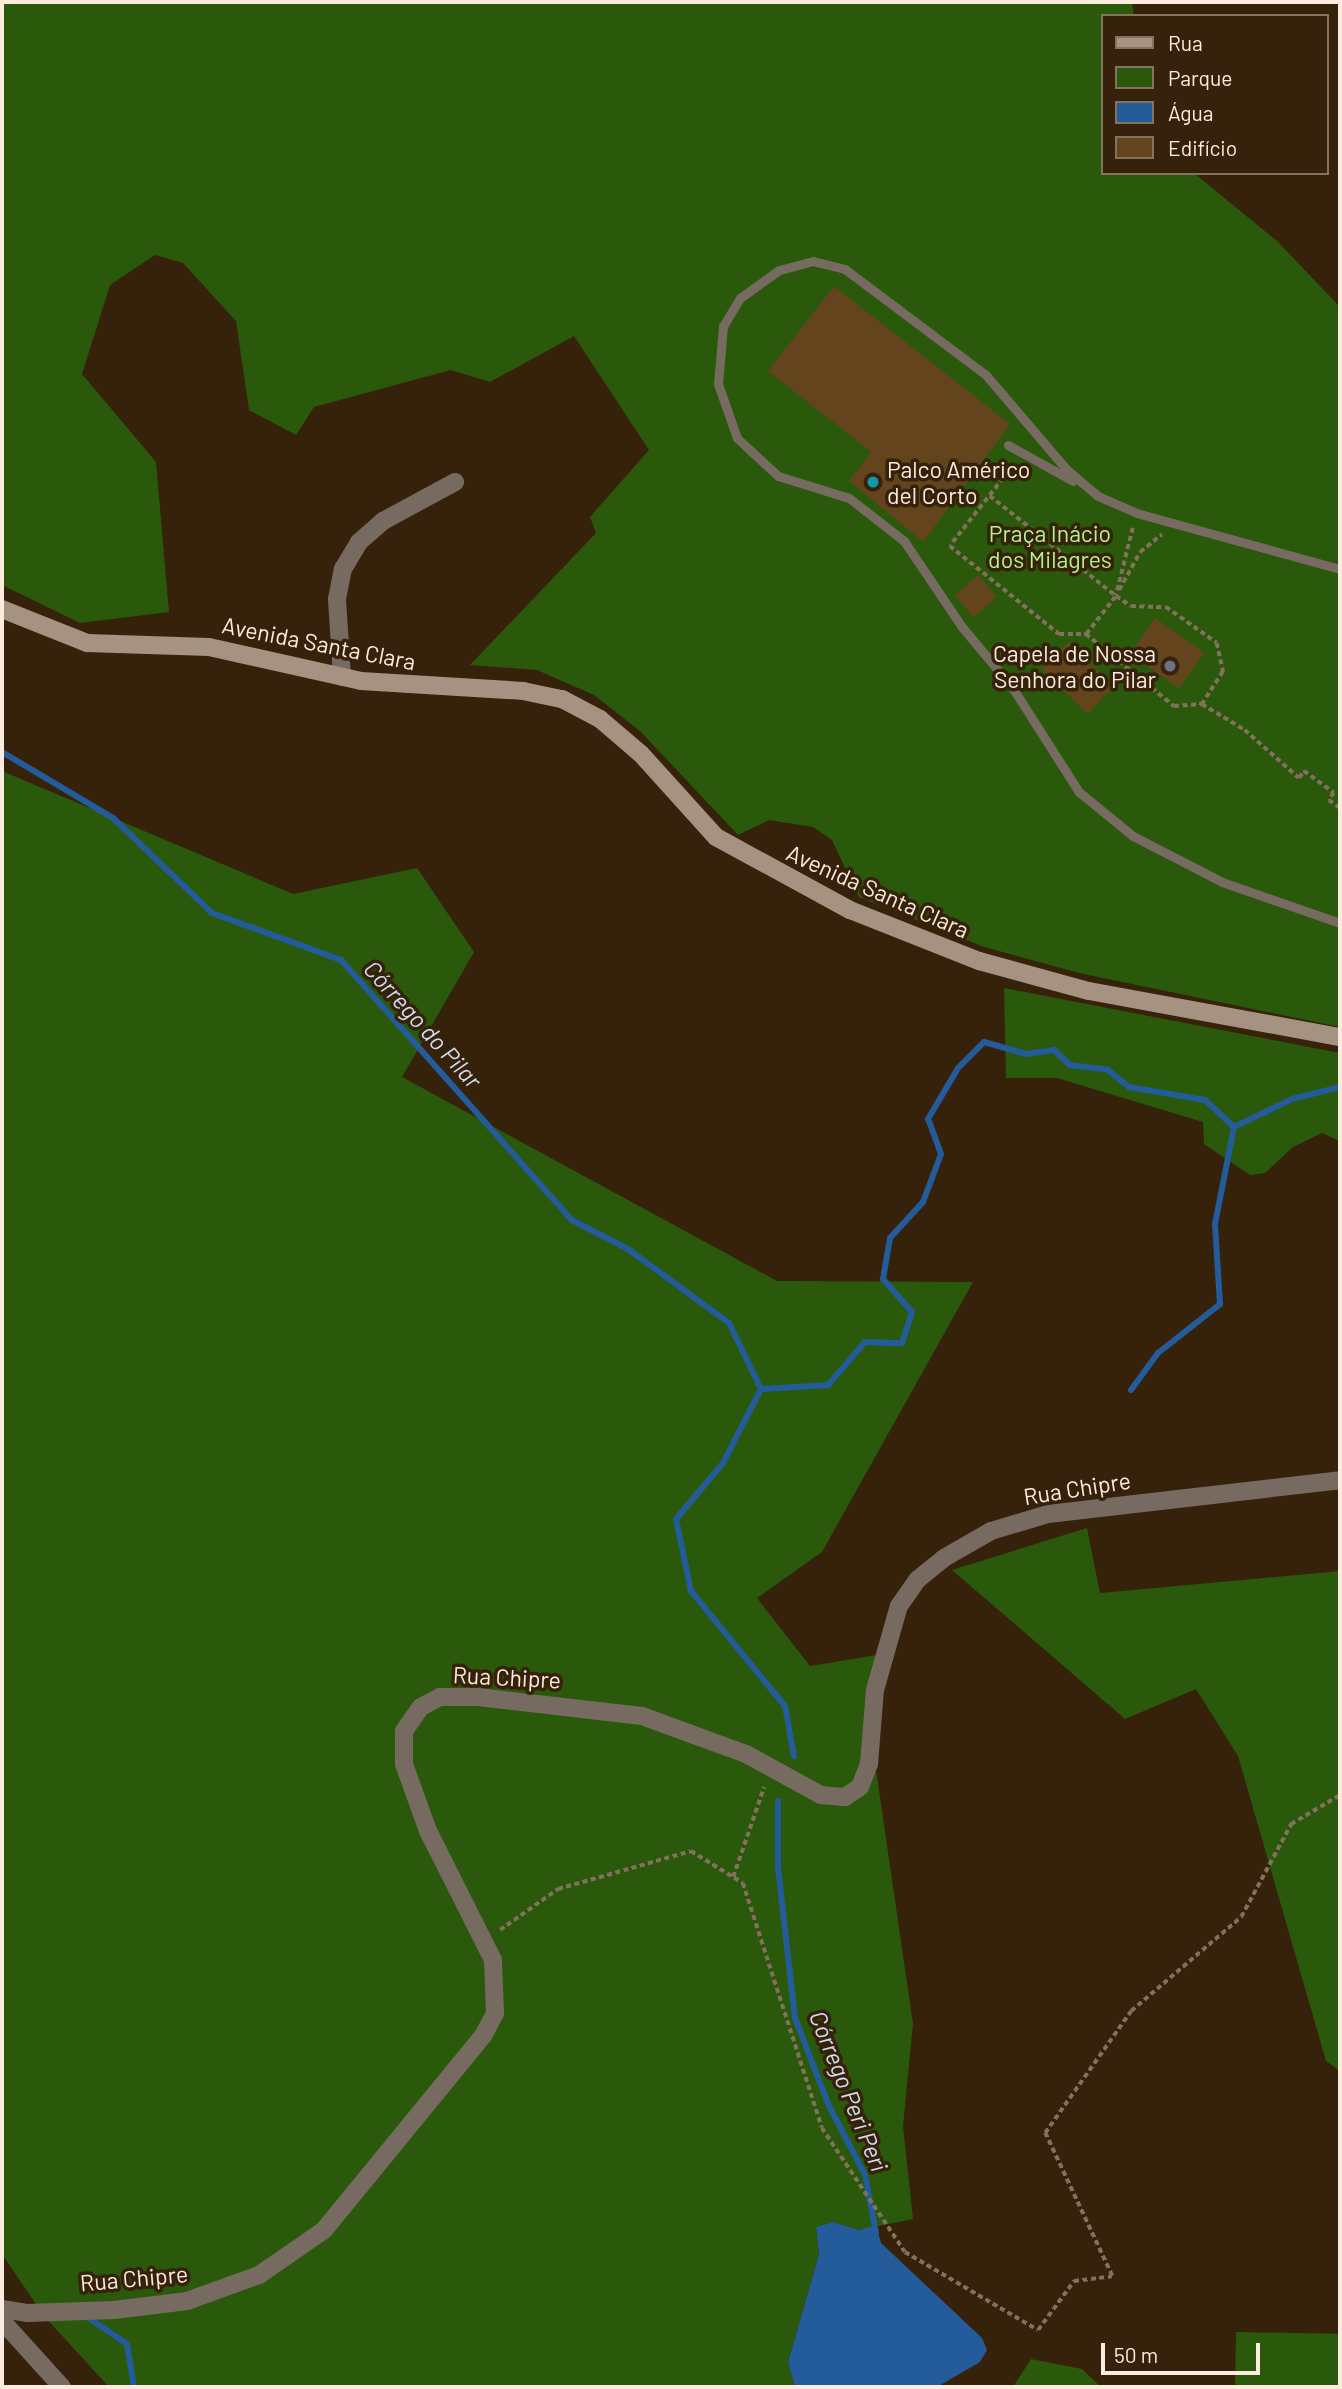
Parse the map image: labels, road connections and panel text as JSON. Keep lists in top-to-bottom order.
{
  "streets": {
    "street": ["Avenida Santa Clara", "Rua Chipre"]
  },
  "water": ["Córrego do Pilar", "Córrego Peri Peri"],
  "parks": ["Praça Inácio dos Milagres"],
  "places": ["Palco Américo del Corto", "Capela de Nossa Senhora do Pilar"],
  "legend": [
    "Rua",
    "Parque",
    "Água",
    "Edifício"
  ],
  "scale_bar": "50 m"
}
